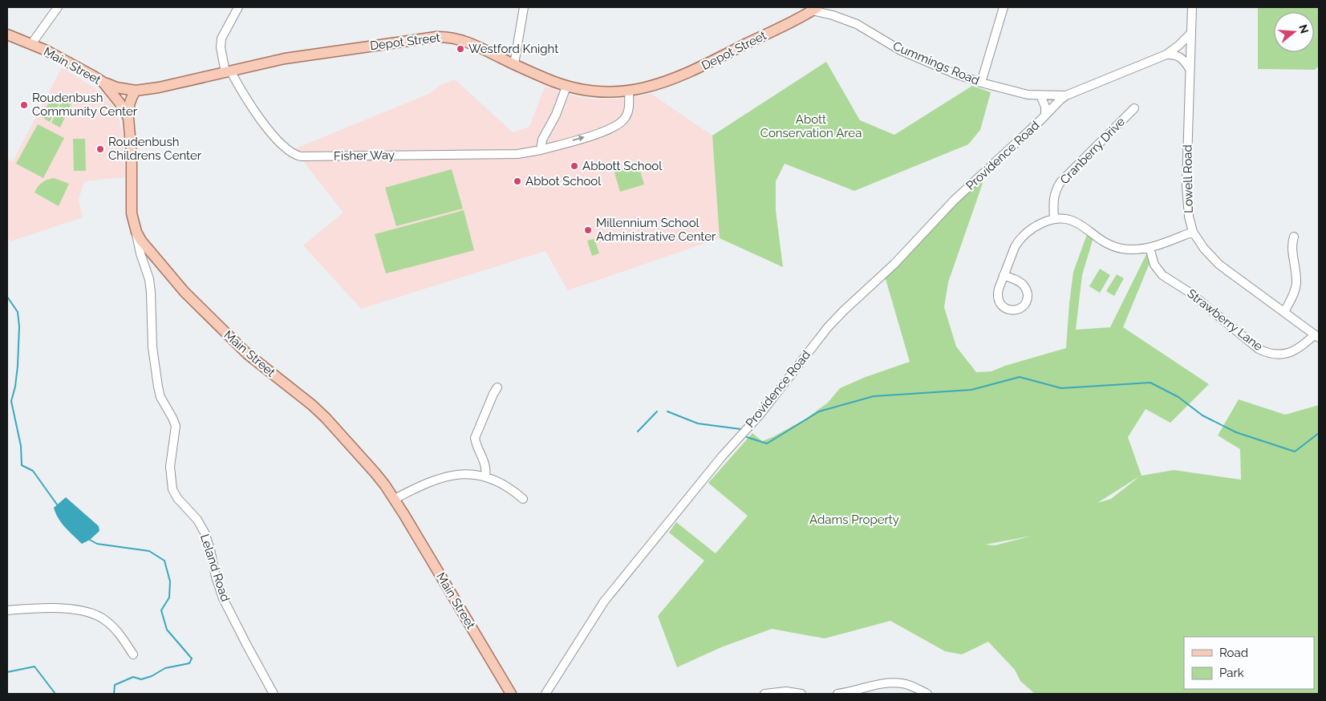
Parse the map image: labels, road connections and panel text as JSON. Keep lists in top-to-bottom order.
{
  "streets": {
    "main road": ["Depot Street", "Main Street"],
    "street": [
      "Cummings Road",
      "Cranberry Drive",
      "Fisher Way",
      "Providence Road",
      "Lowell Road",
      "Strawberry Lane",
      "Leland Road"
    ]
  },
  "crossings": [
    ["Depot Street", "Cummings Road"],
    ["Depot Street", "Main Street"],
    ["Depot Street", "Fisher Way"],
    ["Cummings Road", "Providence Road"],
    ["Main Street", "Leland Road"],
    ["Providence Road", "Lowell Road"],
    ["Lowell Road", "Strawberry Lane"]
  ],
  "parks": ["Abott Conservation Area", "Adams Property"],
  "places": [
    "Westford Knight",
    "Roudenbush Community Center",
    "Roudenbush Childrens Center",
    "Abbott School",
    "Abbot School",
    "Millennium School Administrative Center"
  ],
  "legend": ["Road", "Park"],
  "north": "right"
}
